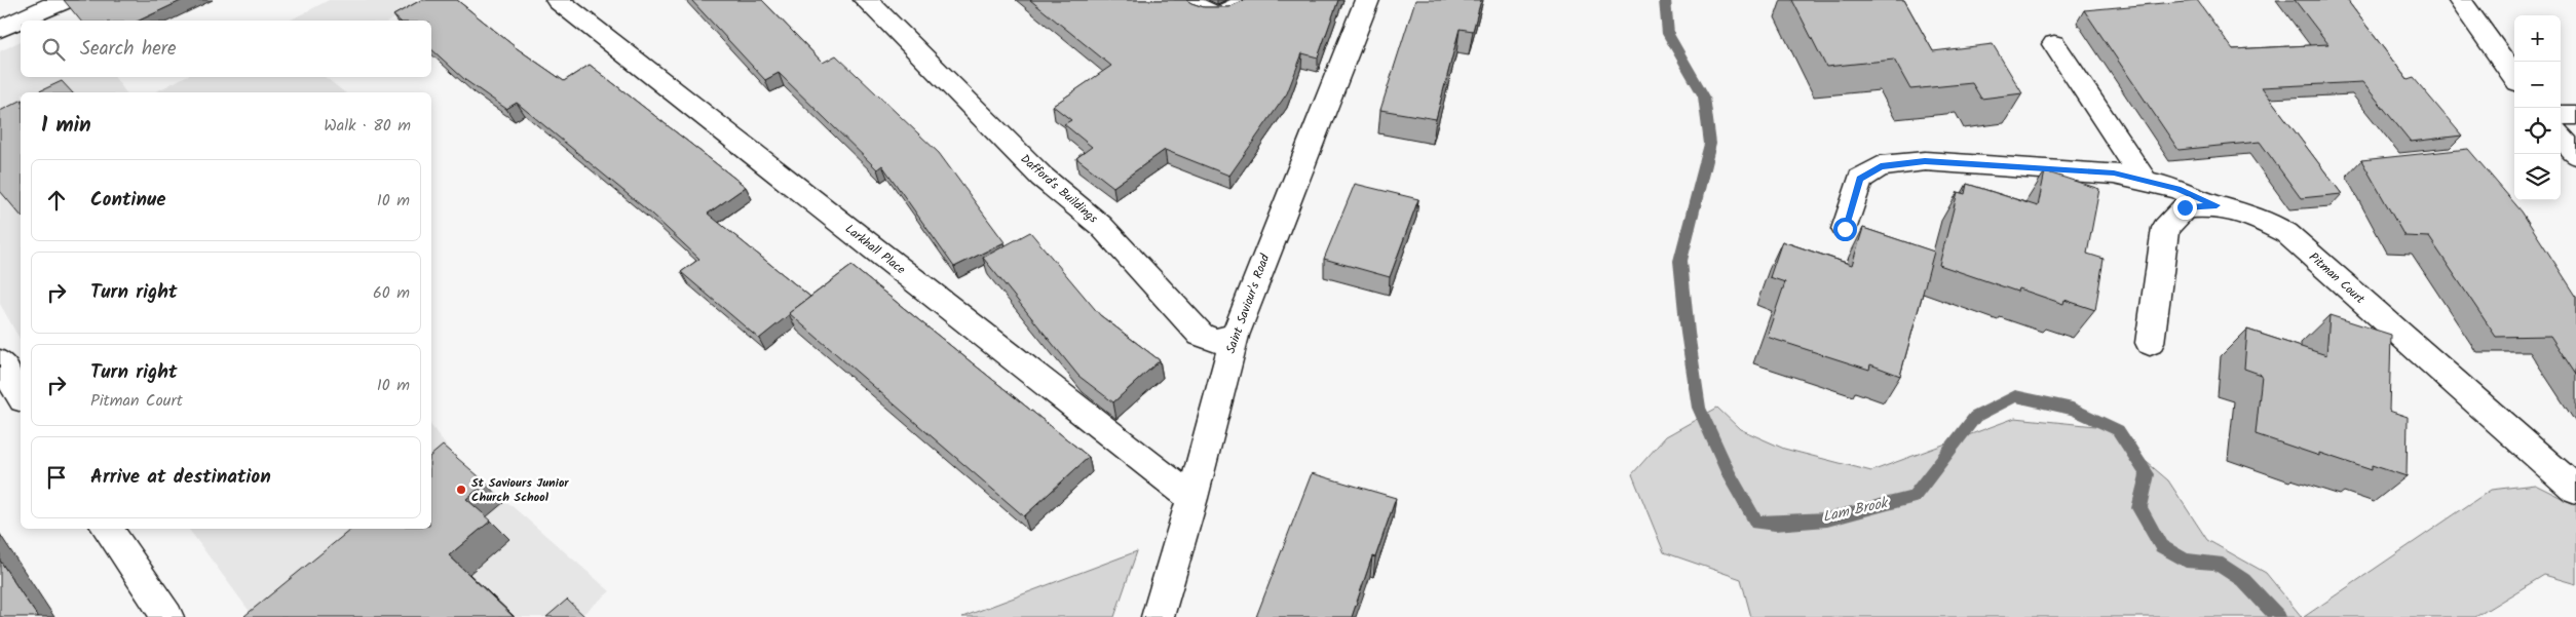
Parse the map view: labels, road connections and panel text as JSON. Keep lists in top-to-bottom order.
{
  "streets": {
    "street": [
      "Dafford's Buildings",
      "Larkhall Place",
      "Pitman Court",
      "Saint Saviour's Road"
    ]
  },
  "crossings": [
    ["Dafford's Buildings", "Saint Saviour's Road"],
    ["Larkhall Place", "Saint Saviour's Road"]
  ],
  "water": ["Lam Brook"],
  "places": ["St Saviours Junior Church School"],
  "page": {
    "map_buttons": ["+", "−"],
    "search": "Search here",
    "heading": ["1 min", "Walk · 80 m"],
    "list": [
      ["Continue", "10 m"],
      ["Turn right", "60 m"],
      ["Turn right", "Pitman Court", "10 m"],
      "Arrive at destination"
    ]
  }
}
